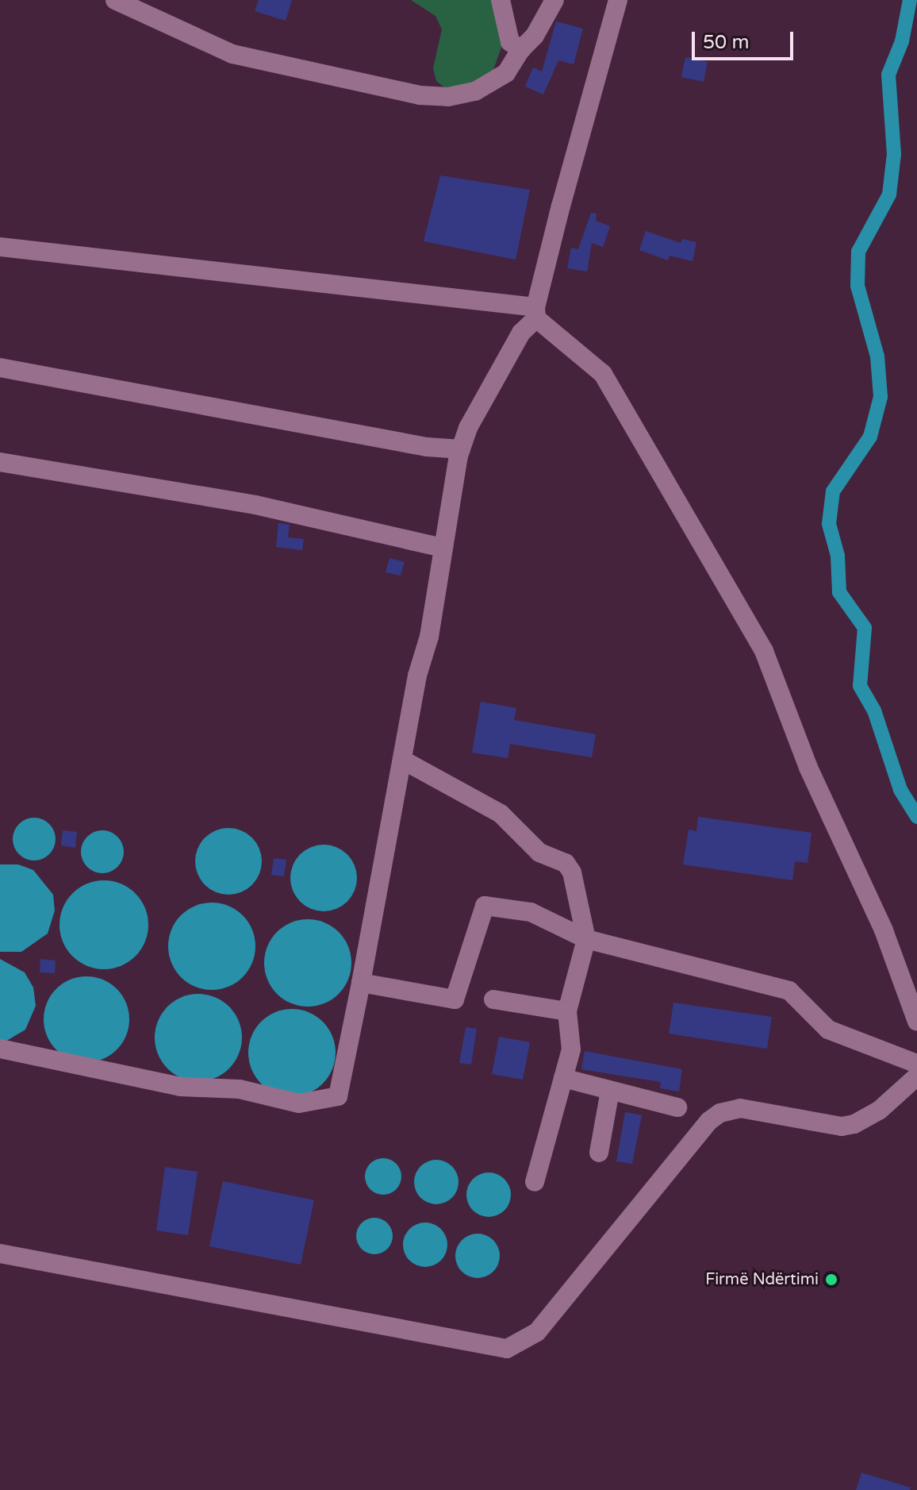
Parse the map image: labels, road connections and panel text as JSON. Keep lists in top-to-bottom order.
{
  "places": ["Firmë Ndërtimi"],
  "scale_bar": "50 m"
}
